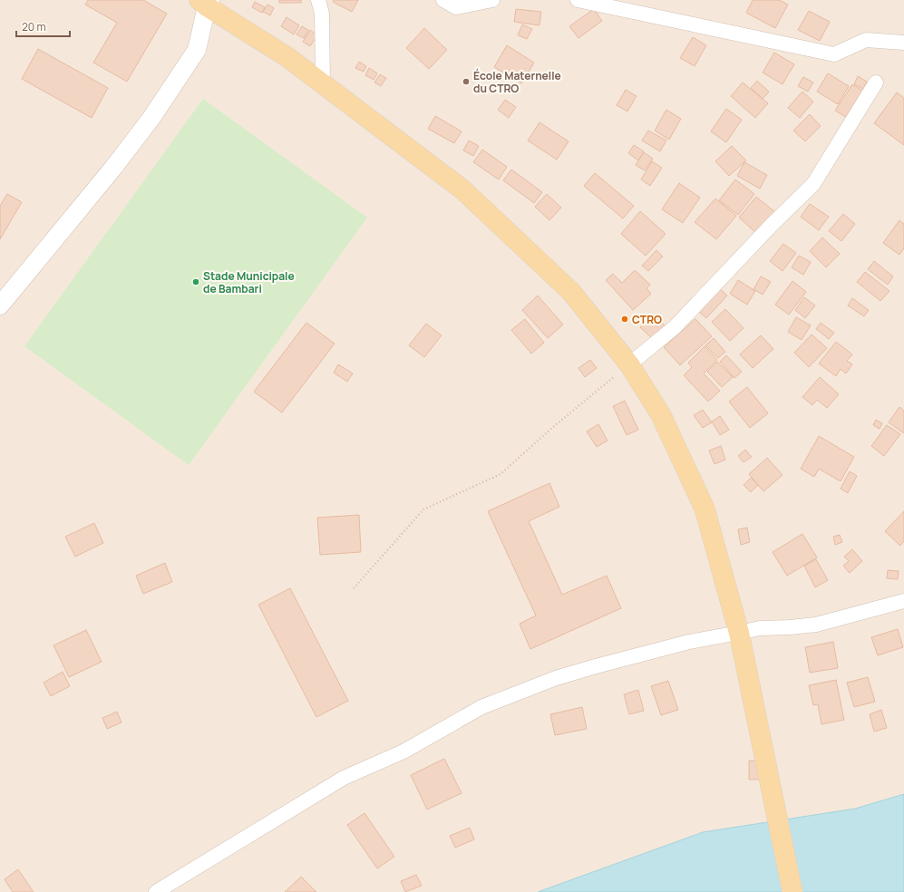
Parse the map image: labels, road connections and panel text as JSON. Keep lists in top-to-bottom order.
{
  "places": ["École Maternelle du CTRO", "Stade Municipale de Bambari", "CTRO"],
  "scale_bar": "20 m"
}
